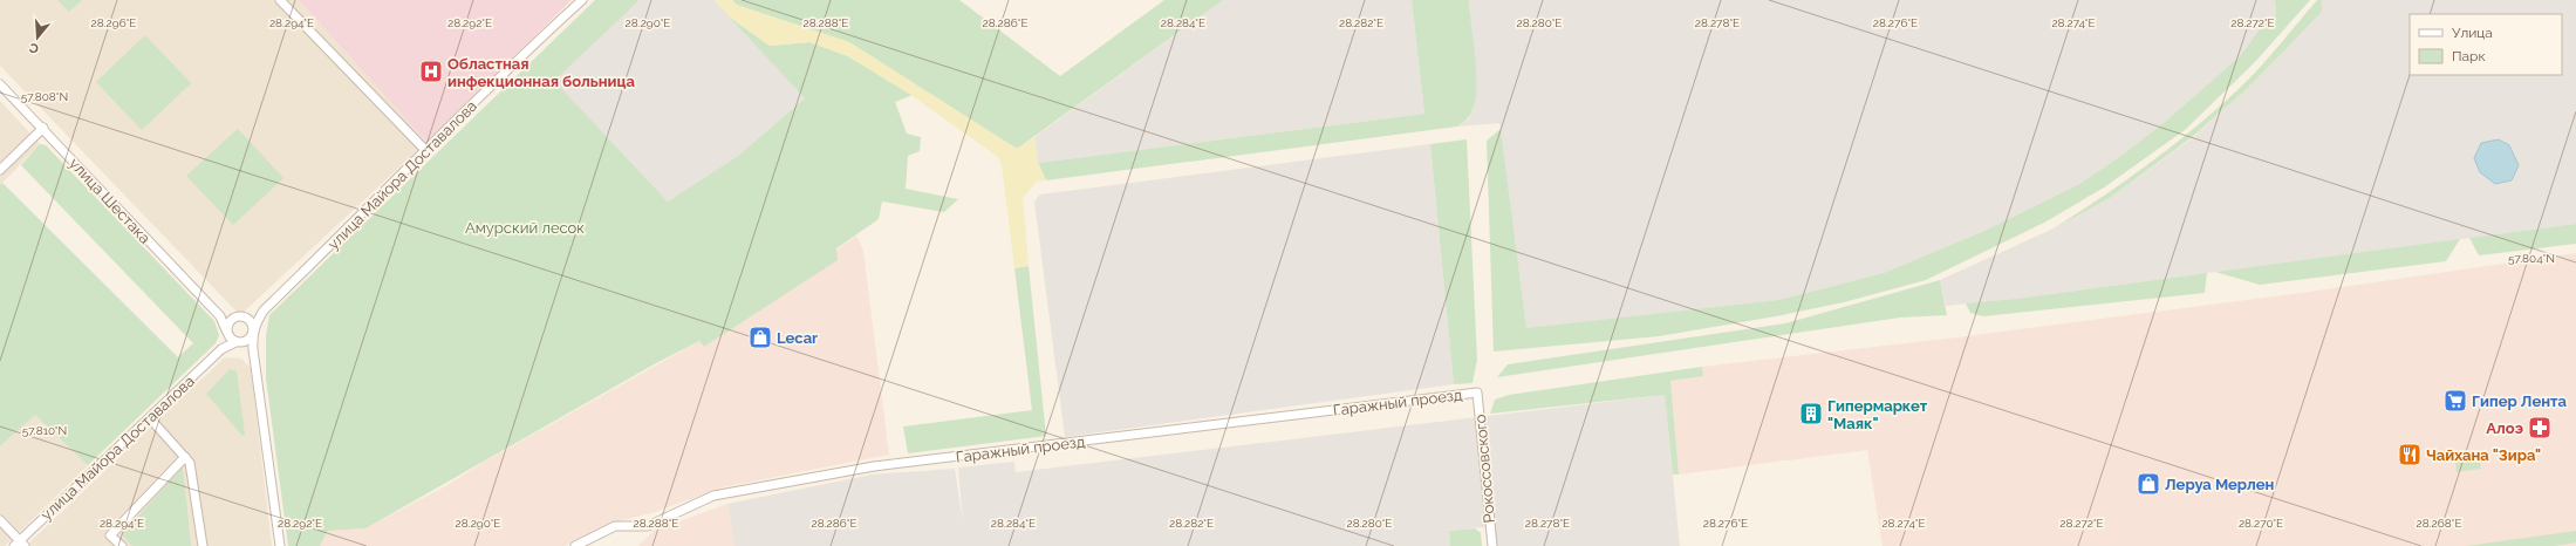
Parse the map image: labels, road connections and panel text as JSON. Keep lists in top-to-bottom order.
{
  "streets": {
    "street": [
      "улица Майора Доставалова",
      "улица Шестака",
      "Гаражный проезд",
      "Рокоссовского"
    ]
  },
  "crossings": [
    ["улица Майора Доставалова", "улица Шестака"],
    ["Гаражный проезд", "Рокоссовского"]
  ],
  "parks": ["Амурский лесок"],
  "places": {
    "hospital": ["Областная инфекционная больница"],
    "shop": ["Lecar", "Леруа Мерлен"],
    "supermarket": ["Гипер Лента"],
    "building": ["Гипермаркет \"Маяк\""],
    "pharmacy": ["Алоэ"],
    "restaurant": ["Чайхана \"Зира\""]
  },
  "legend": ["Улица", "Парк"],
  "north": "bottom",
  "coordinates": [
    "28.296°E",
    "28.294°E",
    "28.292°E",
    "28.290°E",
    "28.288°E",
    "28.286°E",
    "28.284°E",
    "28.282°E",
    "28.280°E",
    "28.278°E",
    "28.276°E",
    "28.274°E",
    "28.272°E",
    "57.808°N",
    "57.804°N",
    "57.810°N",
    "28.270°E",
    "28.268°E"
  ]
}
